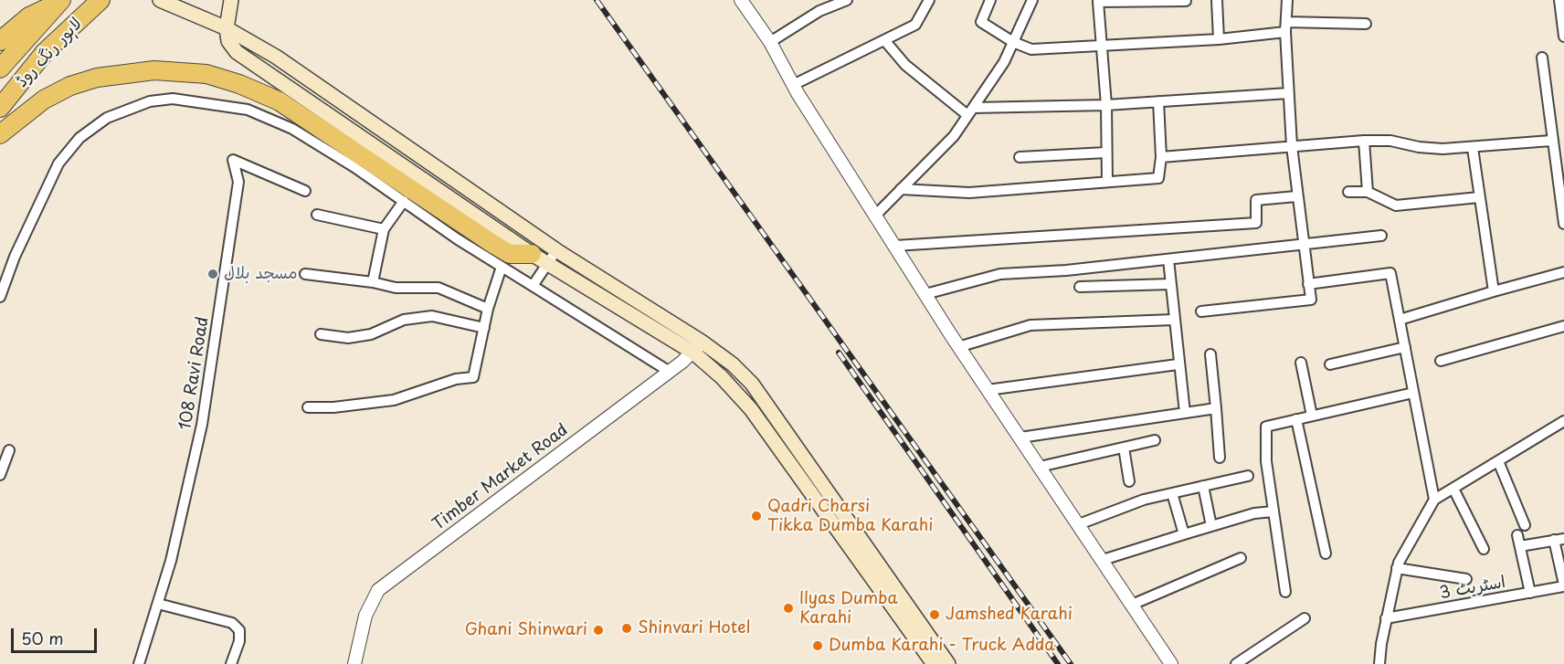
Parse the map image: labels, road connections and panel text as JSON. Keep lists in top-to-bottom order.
{
  "streets": {
    "highway": ["لاہور رنگ روڈ"],
    "street": ["108 Ravi Road", "Timber Market Road", "اسٹریٹ 3"]
  },
  "places": [
    "مسجد بلال",
    "Qadri Charsi Tikka Dumba Karahi",
    "Ilyas Dumba Karahi",
    "Jamshed Karahi",
    "Shinvari Hotel",
    "Ghani Shinwari",
    "Dumba Karahi - Truck Adda"
  ],
  "scale_bar": "50 m"
}
